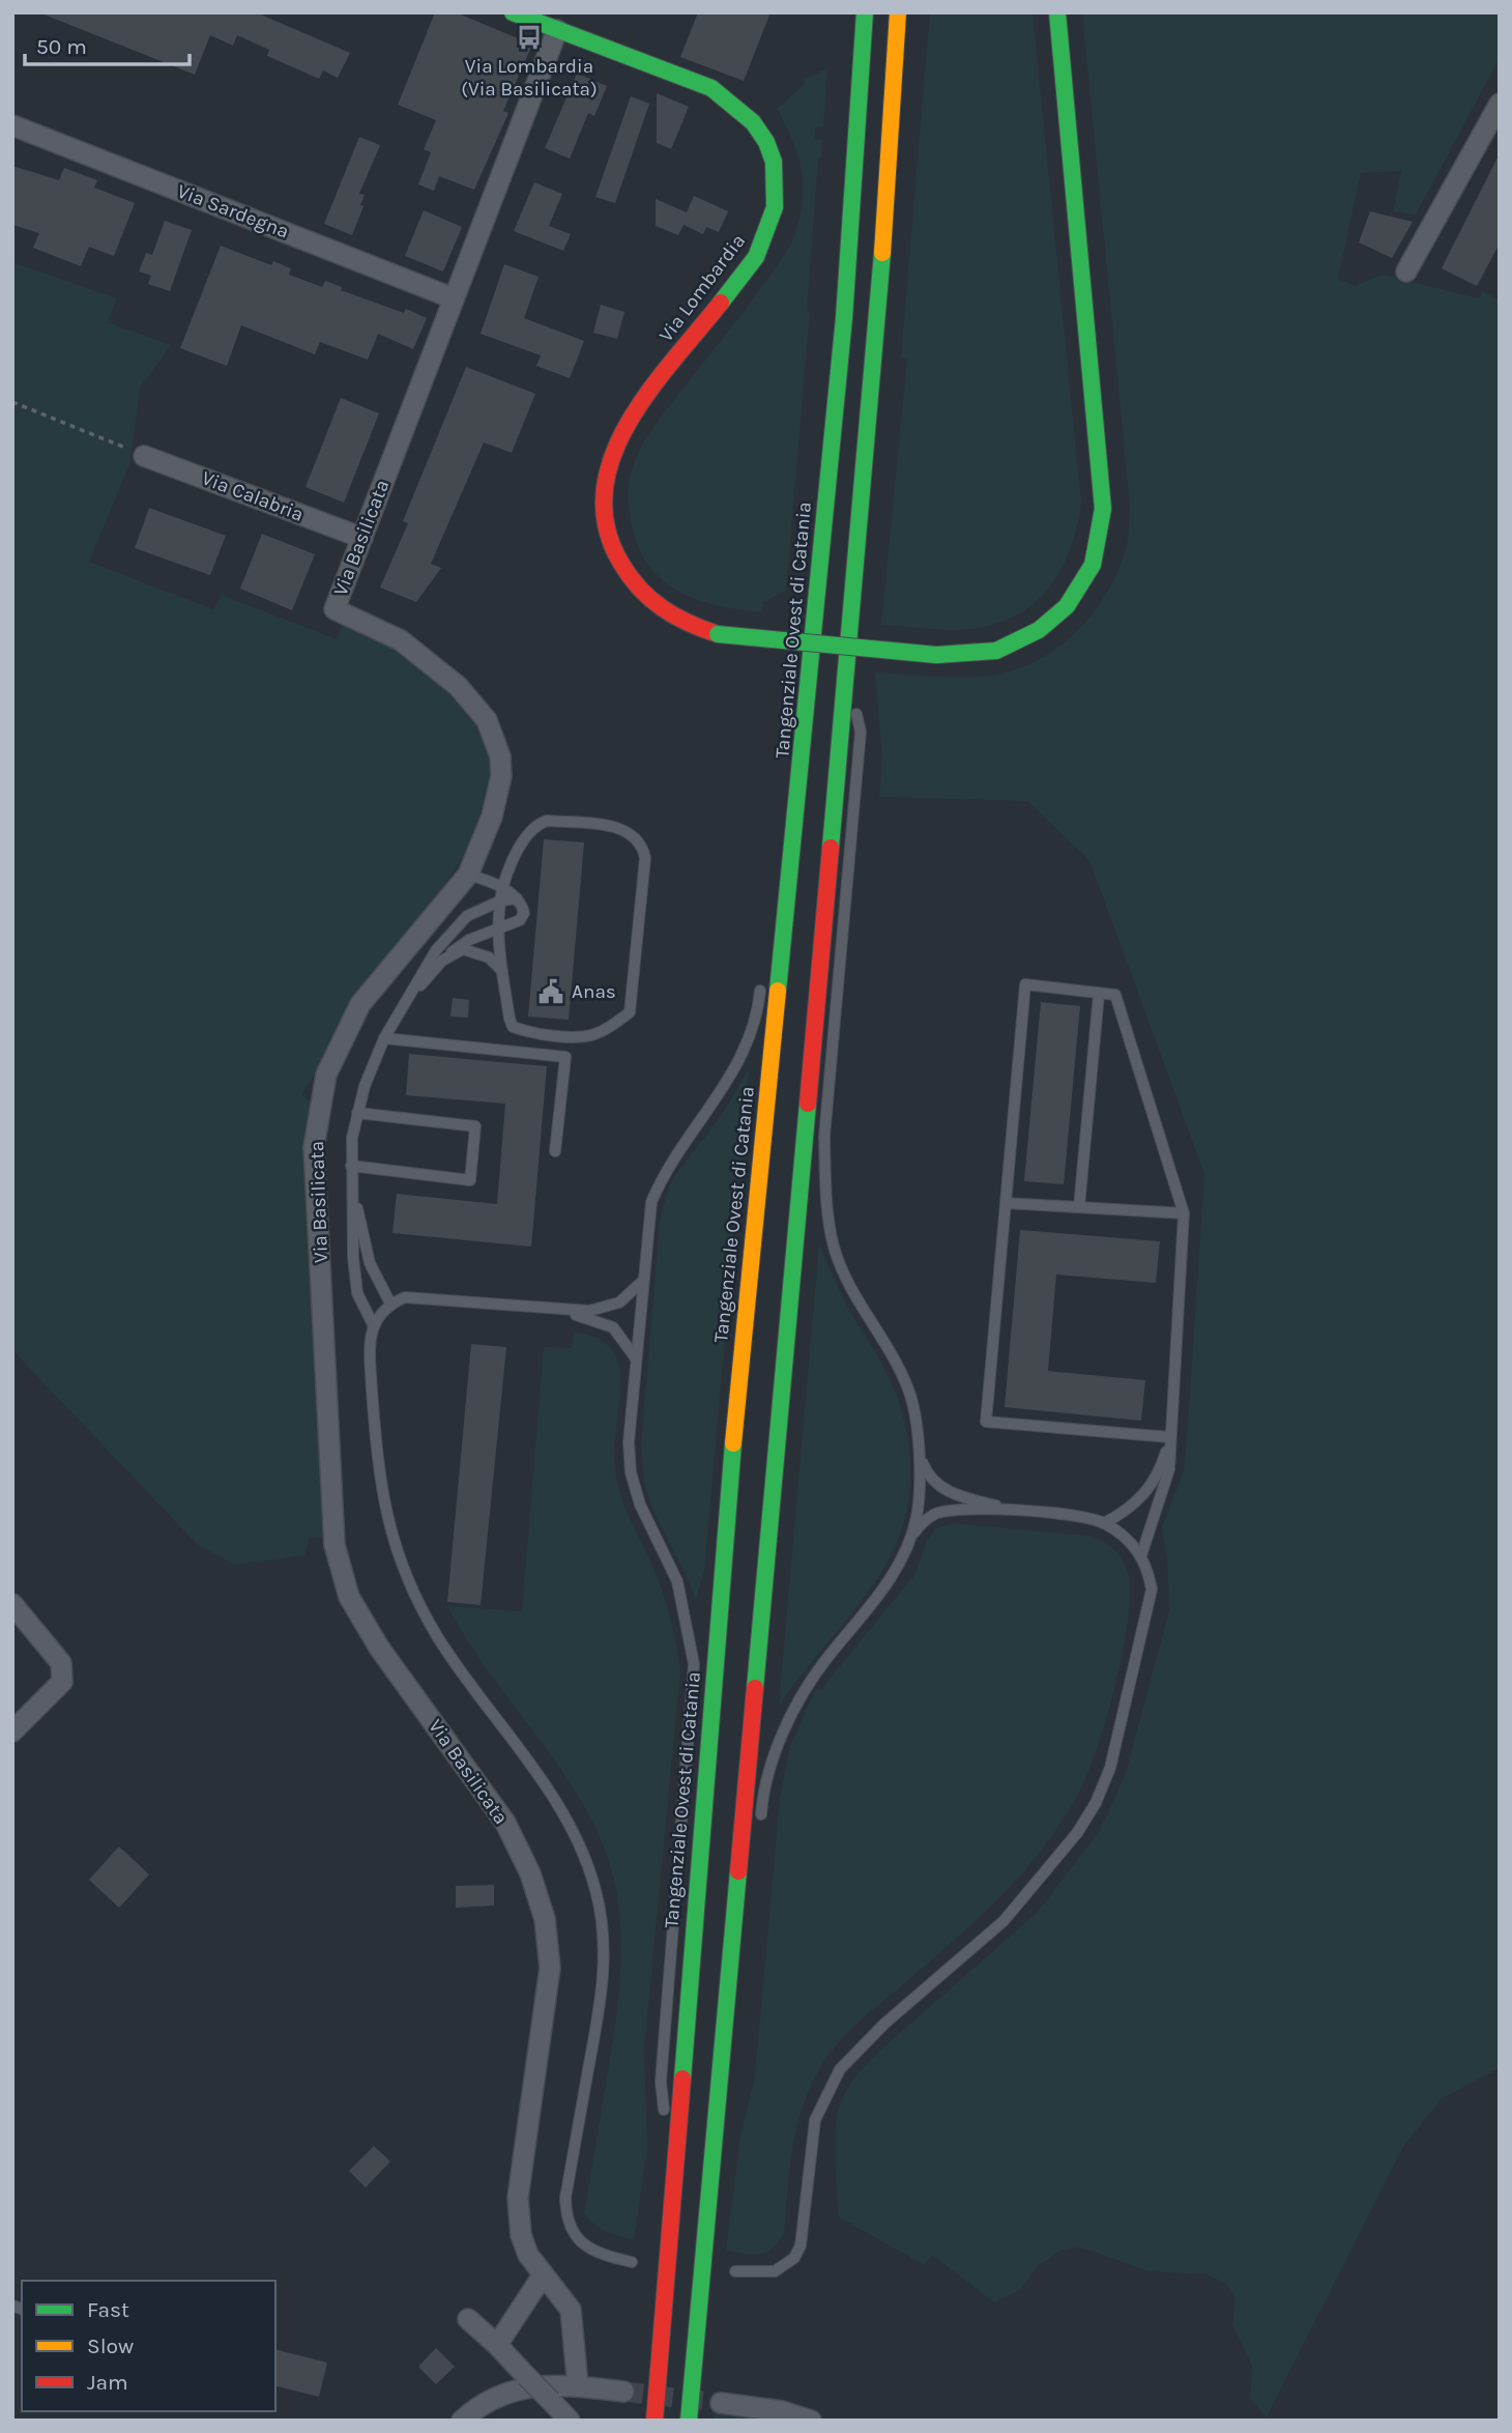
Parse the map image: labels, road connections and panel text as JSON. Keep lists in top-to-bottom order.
{
  "streets": {
    "main road": ["Via Lombardia", "Tangenziale Ovest di Catania"],
    "street": ["Via Sardegna", "Via Calabria", "Via Basilicata"]
  },
  "crossings": [
    ["Via Sardegna", "Via Basilicata"],
    ["Via Lombardia", "Via Basilicata"],
    ["Via Calabria", "Via Basilicata"]
  ],
  "places": {
    "bus stop": ["Via Lombardia (Via Basilicata)"],
    "public building": ["Anas"]
  },
  "legend": ["Fast", "Slow", "Jam"],
  "scale_bar": "50 m"
}
